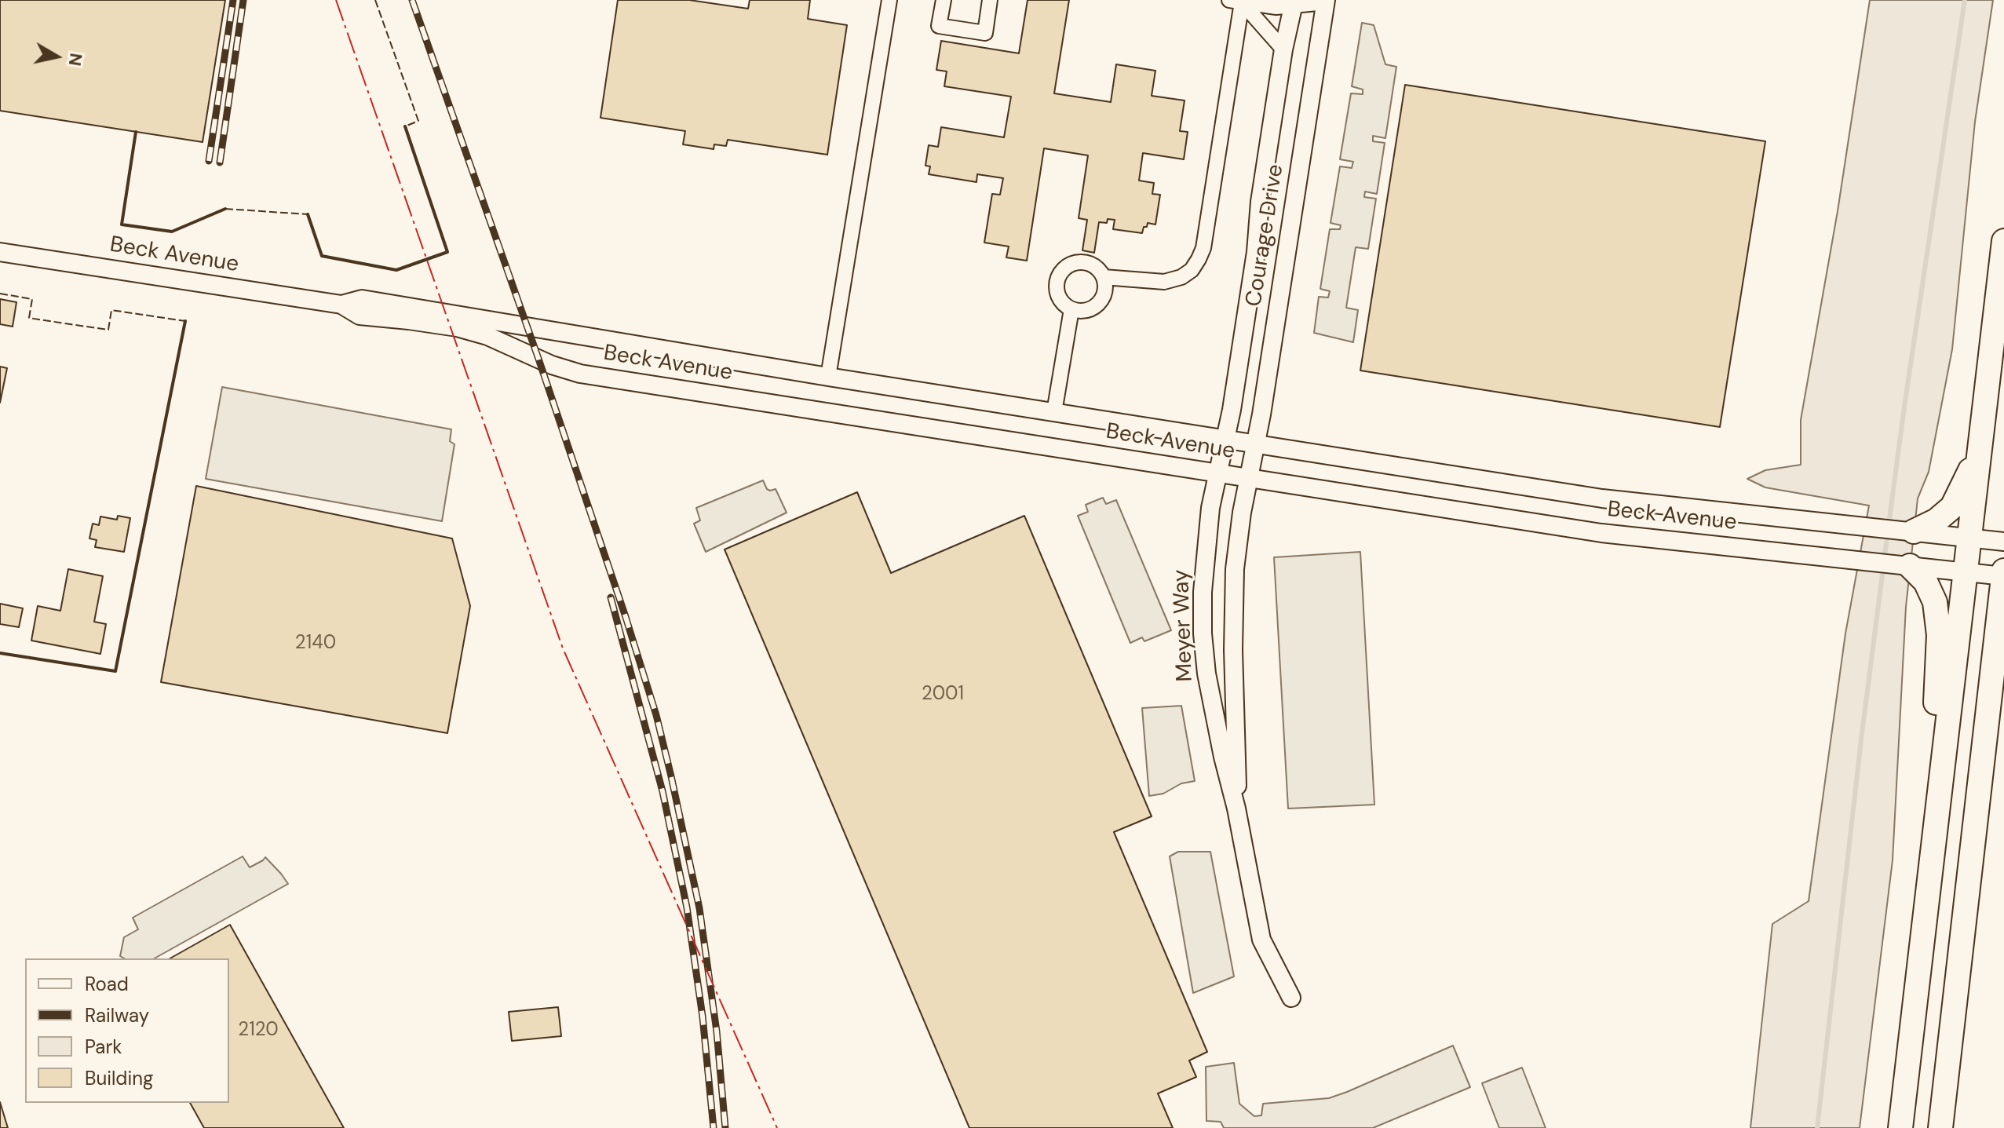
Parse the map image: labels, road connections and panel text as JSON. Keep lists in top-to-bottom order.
{
  "streets": {
    "street": ["Courage Drive", "Beck Avenue", "Meyer Way"]
  },
  "crossings": [
    ["Courage Drive", "Beck Avenue"],
    ["Courage Drive", "Meyer Way"],
    ["Beck Avenue", "Meyer Way"]
  ],
  "house_numbers": ["2140", "2001", "2120"],
  "legend": [
    "Road",
    "Railway",
    "Park",
    "Building"
  ],
  "north": "right"
}
